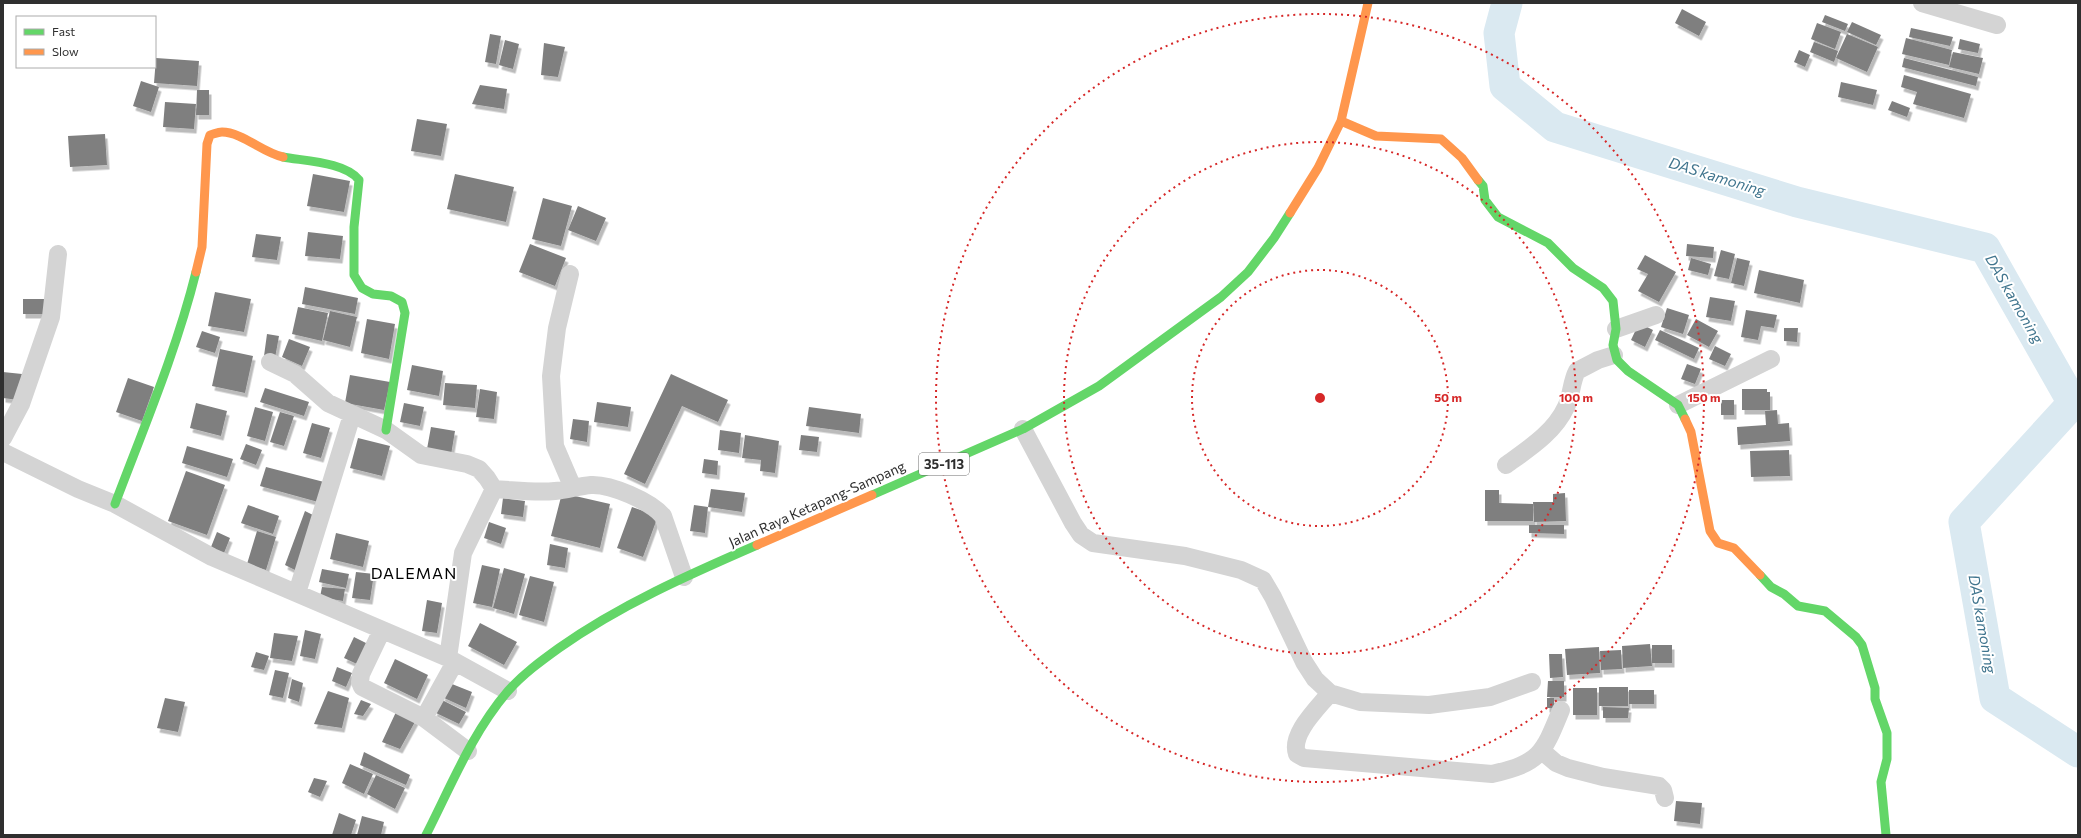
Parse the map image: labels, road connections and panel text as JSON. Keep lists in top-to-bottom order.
{
  "streets": {
    "street": ["35-113", "Jalan Raya Ketapang-Sampang"]
  },
  "districts": ["DALEMAN"],
  "water": ["DAS kamoning"],
  "legend": ["Fast", "Slow"],
  "rings": ["50 m", "100 m", "150 m"]
}
